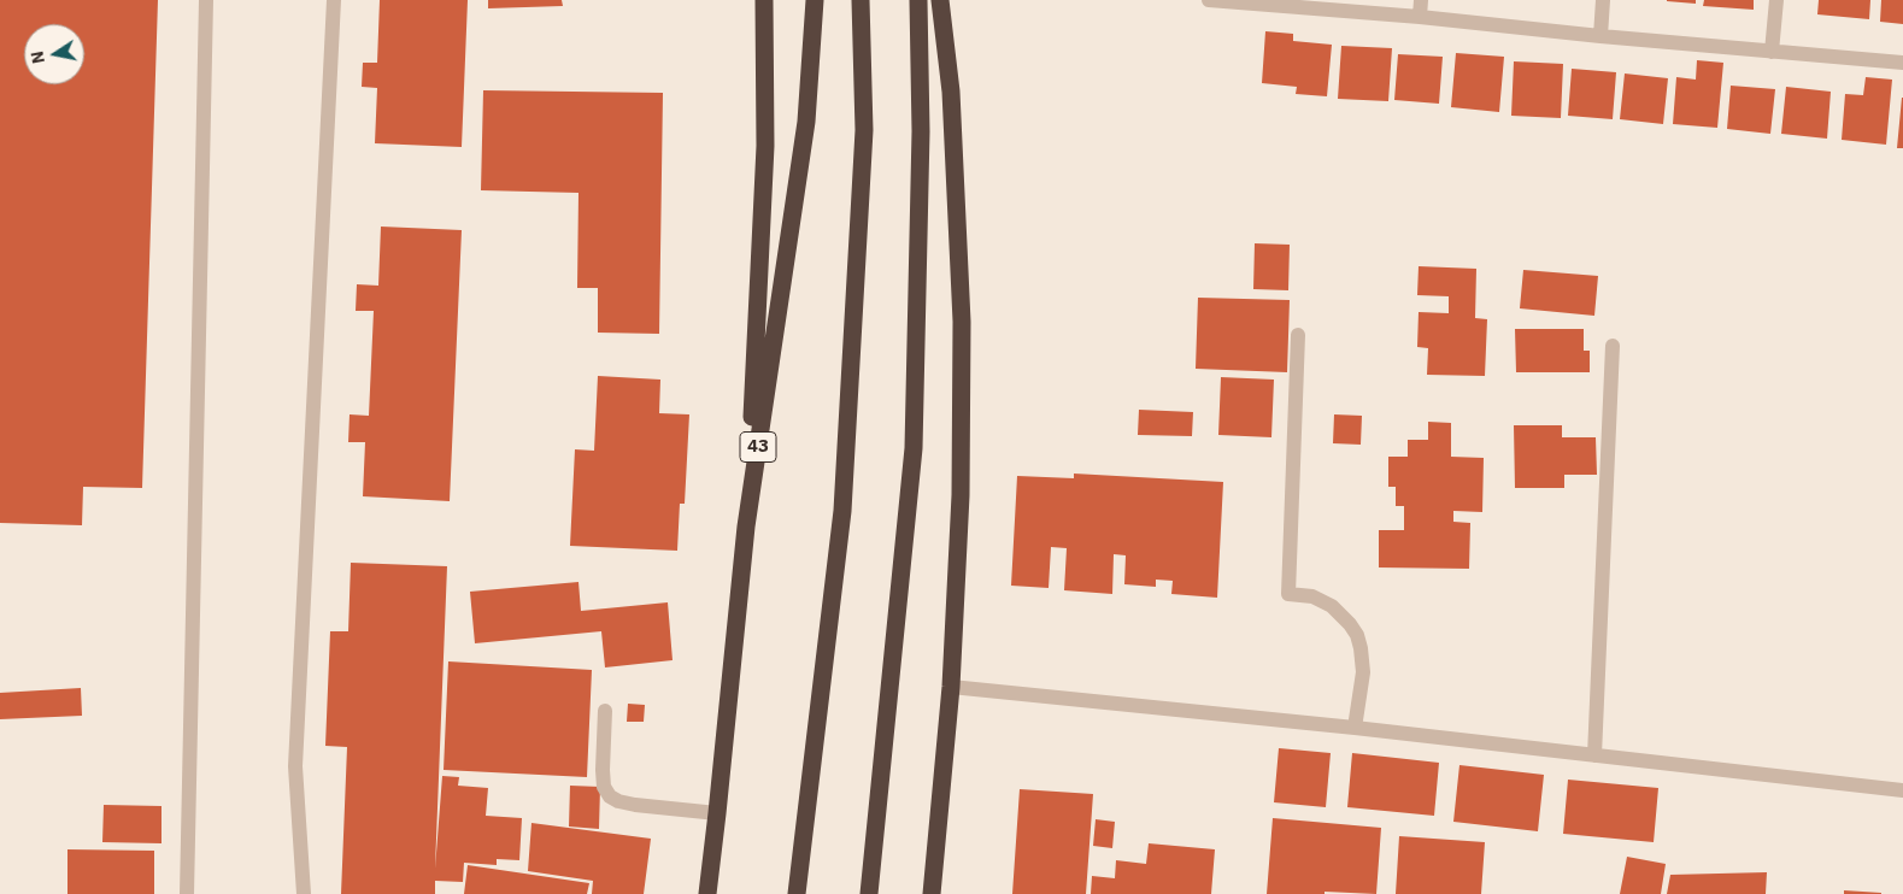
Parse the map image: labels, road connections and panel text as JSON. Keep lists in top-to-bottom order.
{
  "streets": {
    "highway": ["43"]
  },
  "north": "left"
}
